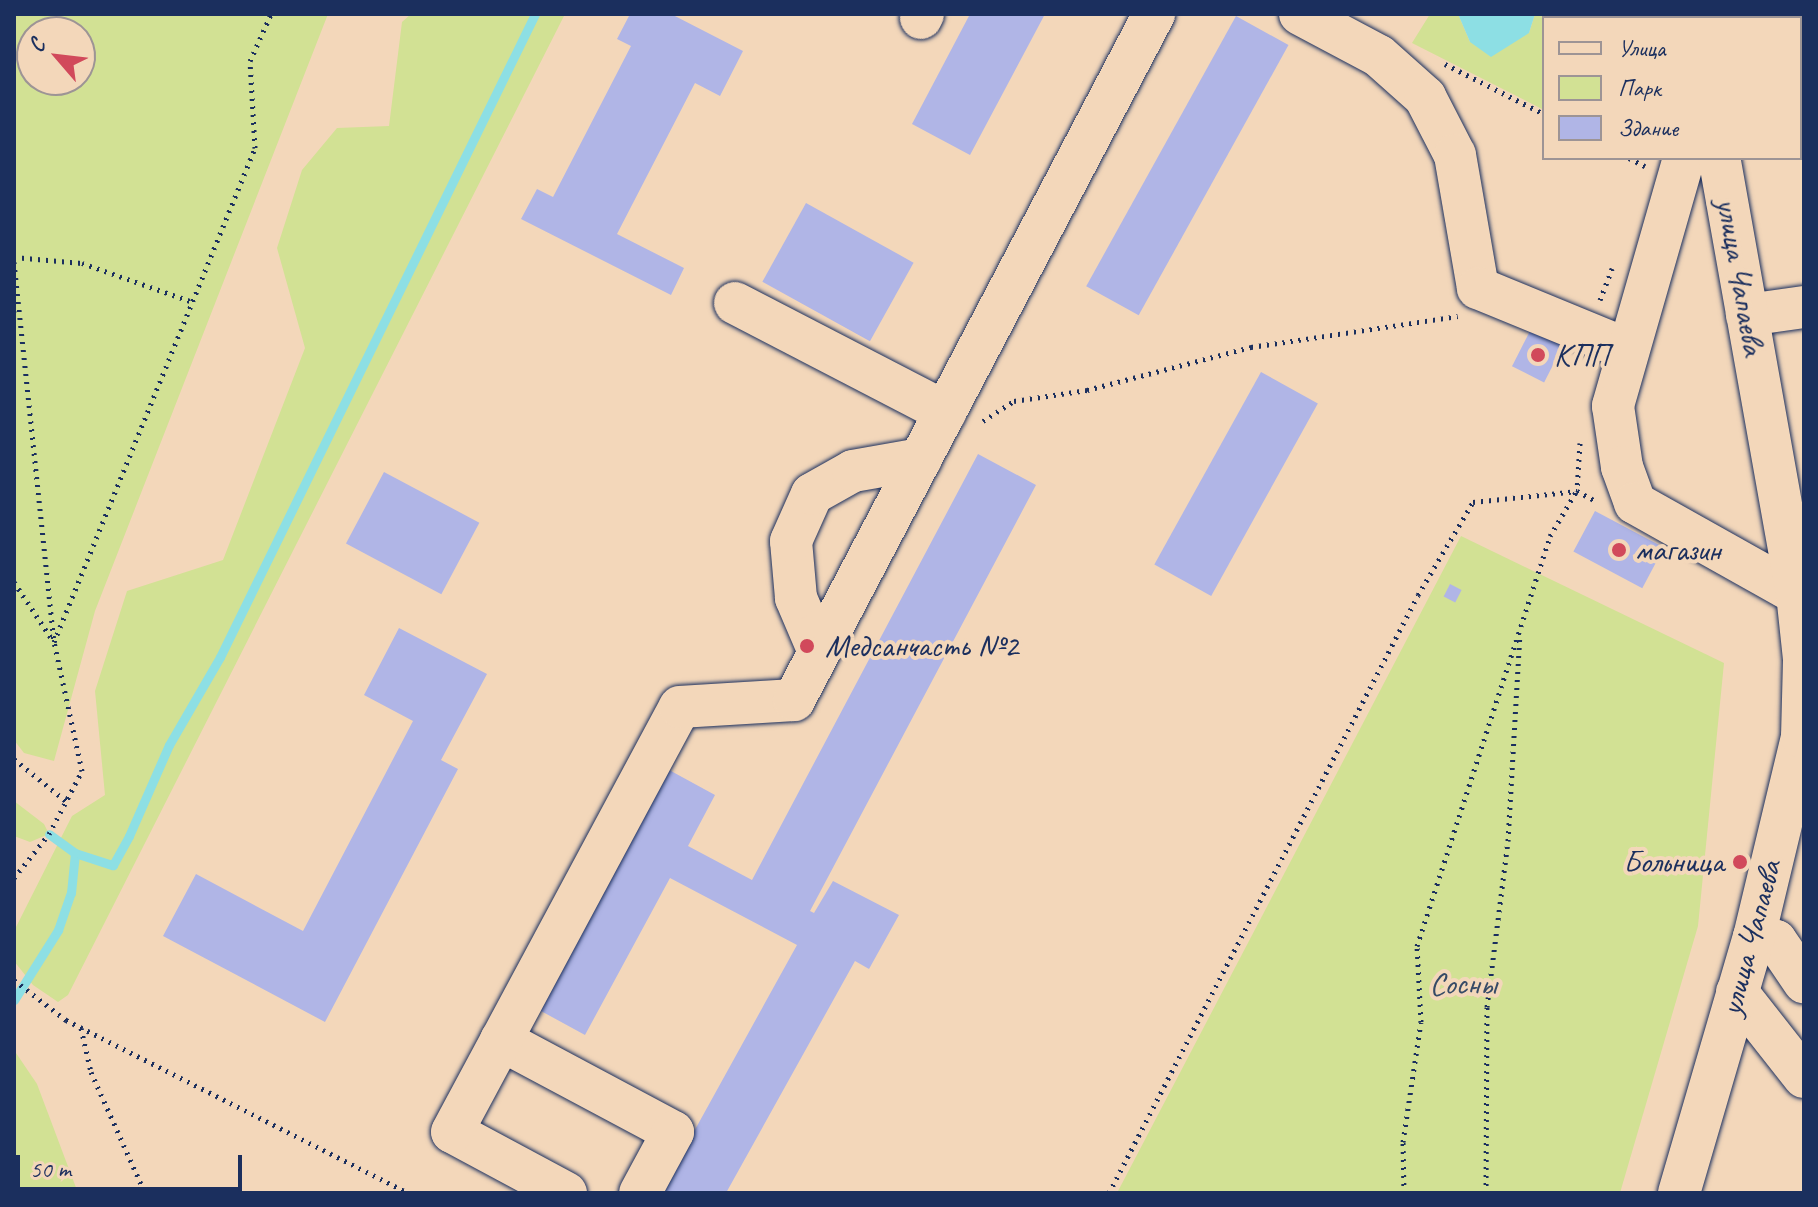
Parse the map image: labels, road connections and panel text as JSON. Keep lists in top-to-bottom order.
{
  "streets": {
    "street": ["улица Чапаева"]
  },
  "parks": ["Сосны"],
  "places": [
    "КПП",
    "магазин",
    "Медсанчасть №2",
    "Больница"
  ],
  "legend": ["Улица", "Парк", "Здание"],
  "scale_bar": "50 m",
  "north": "top left"
}
